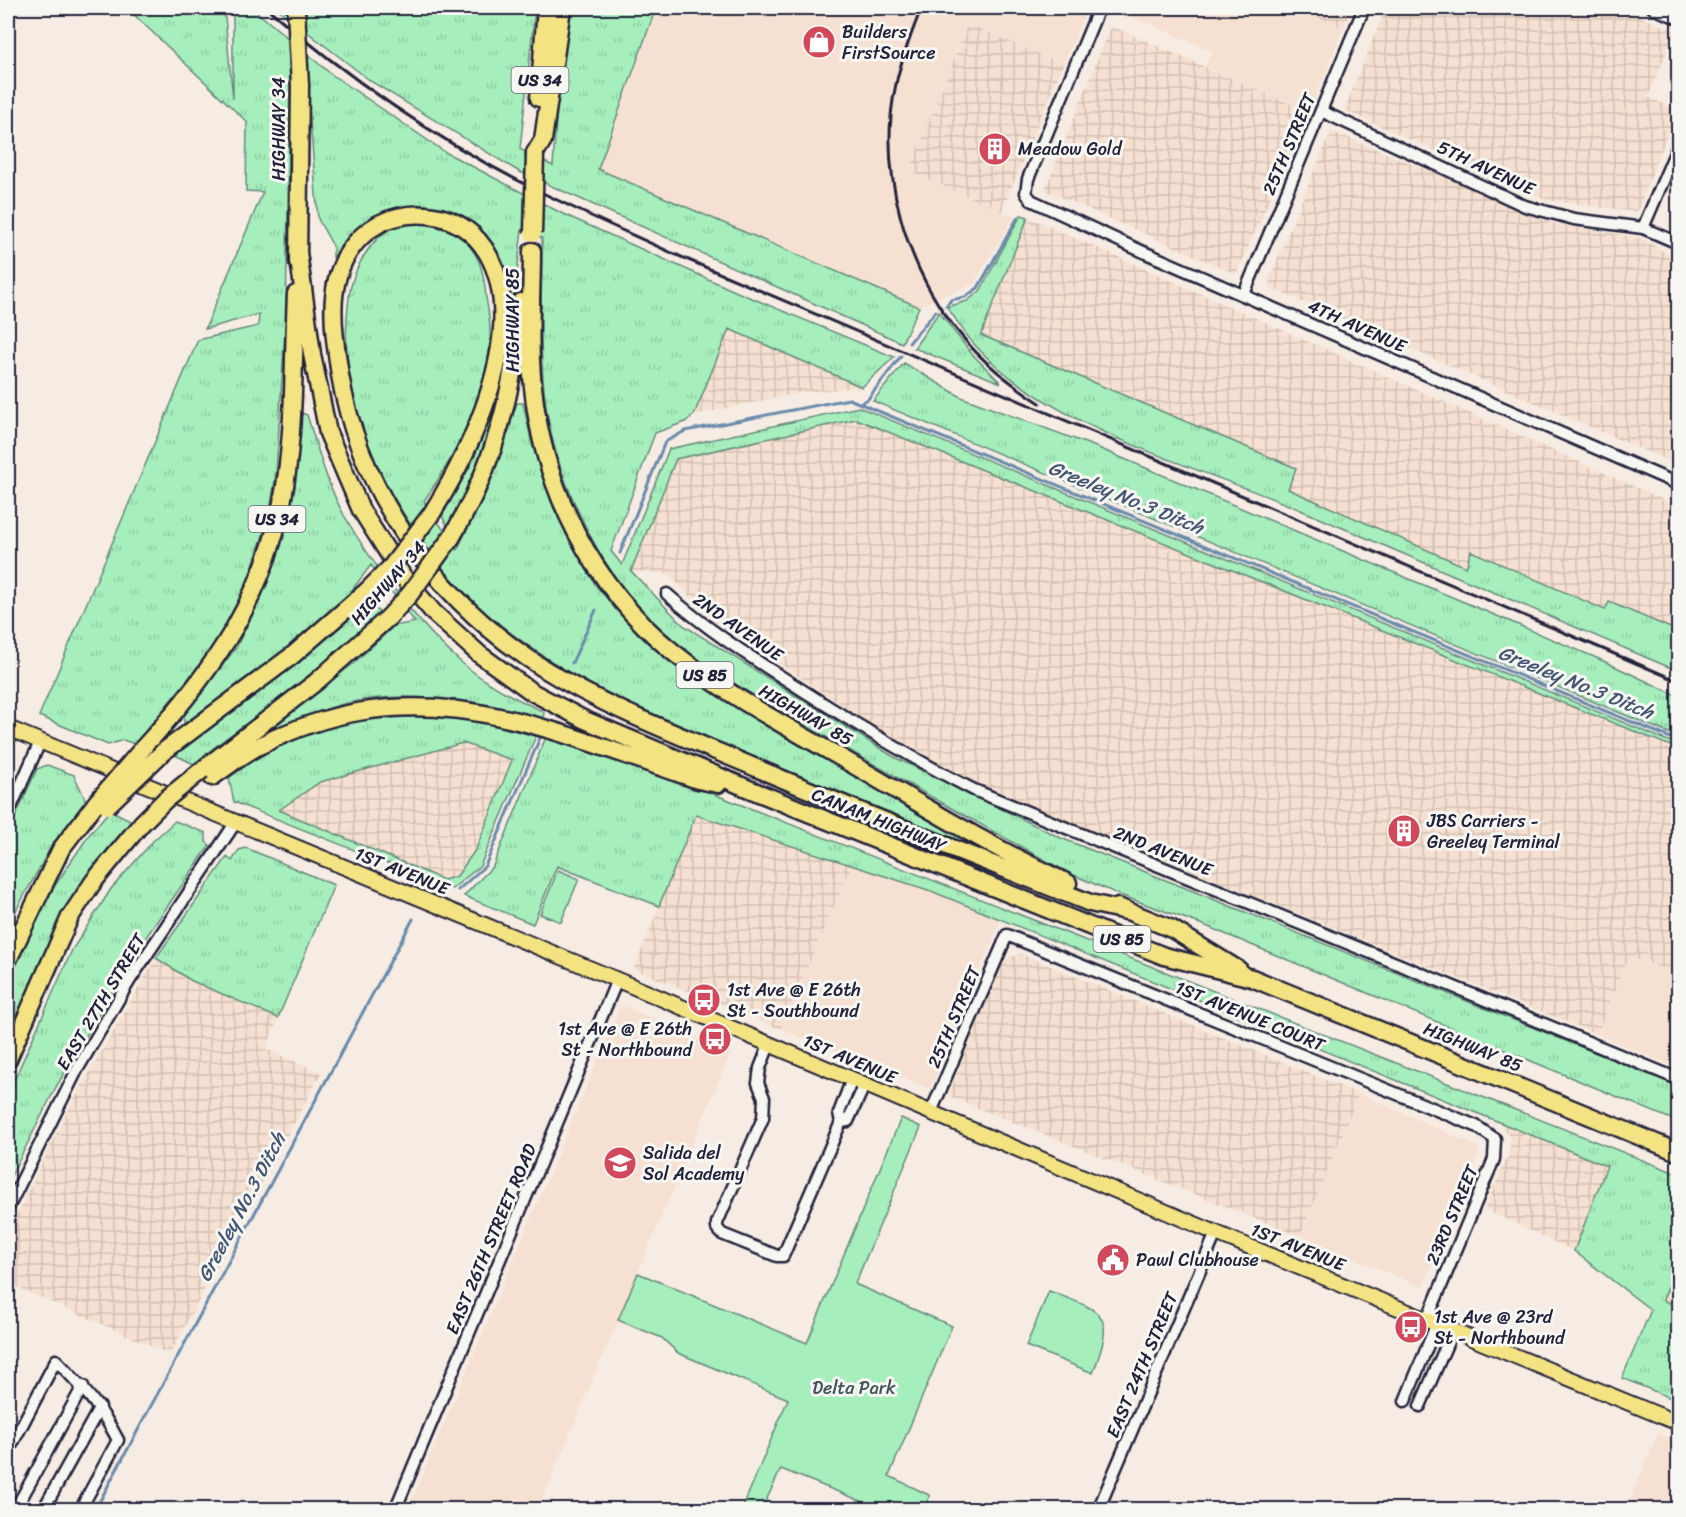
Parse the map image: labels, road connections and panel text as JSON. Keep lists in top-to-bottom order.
{
  "streets": {
    "highway": [
      "US 34",
      "HIGHWAY 34",
      "HIGHWAY 85",
      "US 85",
      "CANAM HIGHWAY"
    ],
    "main road": ["1ST AVENUE"],
    "street": [
      "25TH STREET",
      "5TH AVENUE",
      "4TH AVENUE",
      "2ND AVENUE",
      "EAST 27TH STREET",
      "1ST AVENUE COURT",
      "23RD STREET",
      "EAST 26TH STREET ROAD",
      "EAST 24TH STREET"
    ]
  },
  "crossings": [
    ["HIGHWAY 34", "HIGHWAY 85"],
    ["HIGHWAY 34", "US 85"],
    ["25TH STREET", "5TH AVENUE"],
    ["25TH STREET", "4TH AVENUE"],
    ["25TH STREET", "1ST AVENUE"],
    ["25TH STREET", "1ST AVENUE COURT"],
    ["HIGHWAY 85", "CANAM HIGHWAY"],
    ["US 85", "CANAM HIGHWAY"],
    ["1ST AVENUE", "EAST 27TH STREET"],
    ["1ST AVENUE", "23RD STREET"],
    ["1ST AVENUE", "EAST 26TH STREET ROAD"],
    ["1ST AVENUE", "EAST 24TH STREET"],
    ["1ST AVENUE COURT", "23RD STREET"]
  ],
  "water": ["Greeley No.3 Ditch"],
  "parks": ["Delta Park"],
  "places": {
    "shop": ["Builders FirstSource"],
    "building": ["Meadow Gold", "JBS Carriers - Greeley Terminal"],
    "bus stop": ["1st Ave @ E 26th St - Southbound", "1st Ave @ E 26th St - Northbound", "1st Ave @ 23rd St - Northbound"],
    "school or university": ["Salida del Sol Academy"],
    "public building": ["Pawl Clubhouse"]
  }
}
